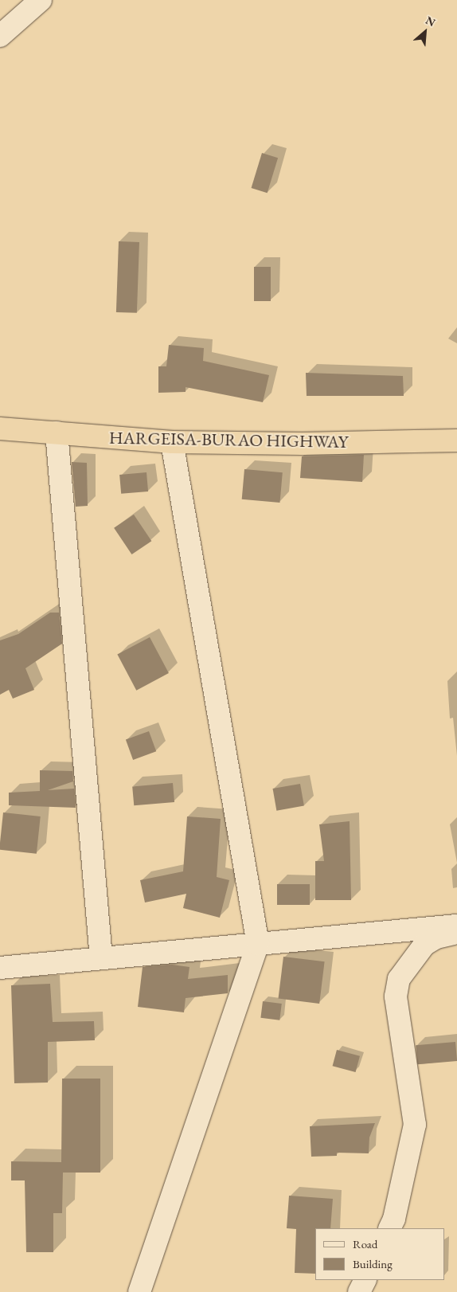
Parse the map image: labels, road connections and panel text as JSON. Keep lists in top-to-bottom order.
{
  "streets": {
    "highway": ["HARGEISA-BURAO HIGHWAY"]
  },
  "legend": ["Road", "Building"],
  "north": "top right"
}
